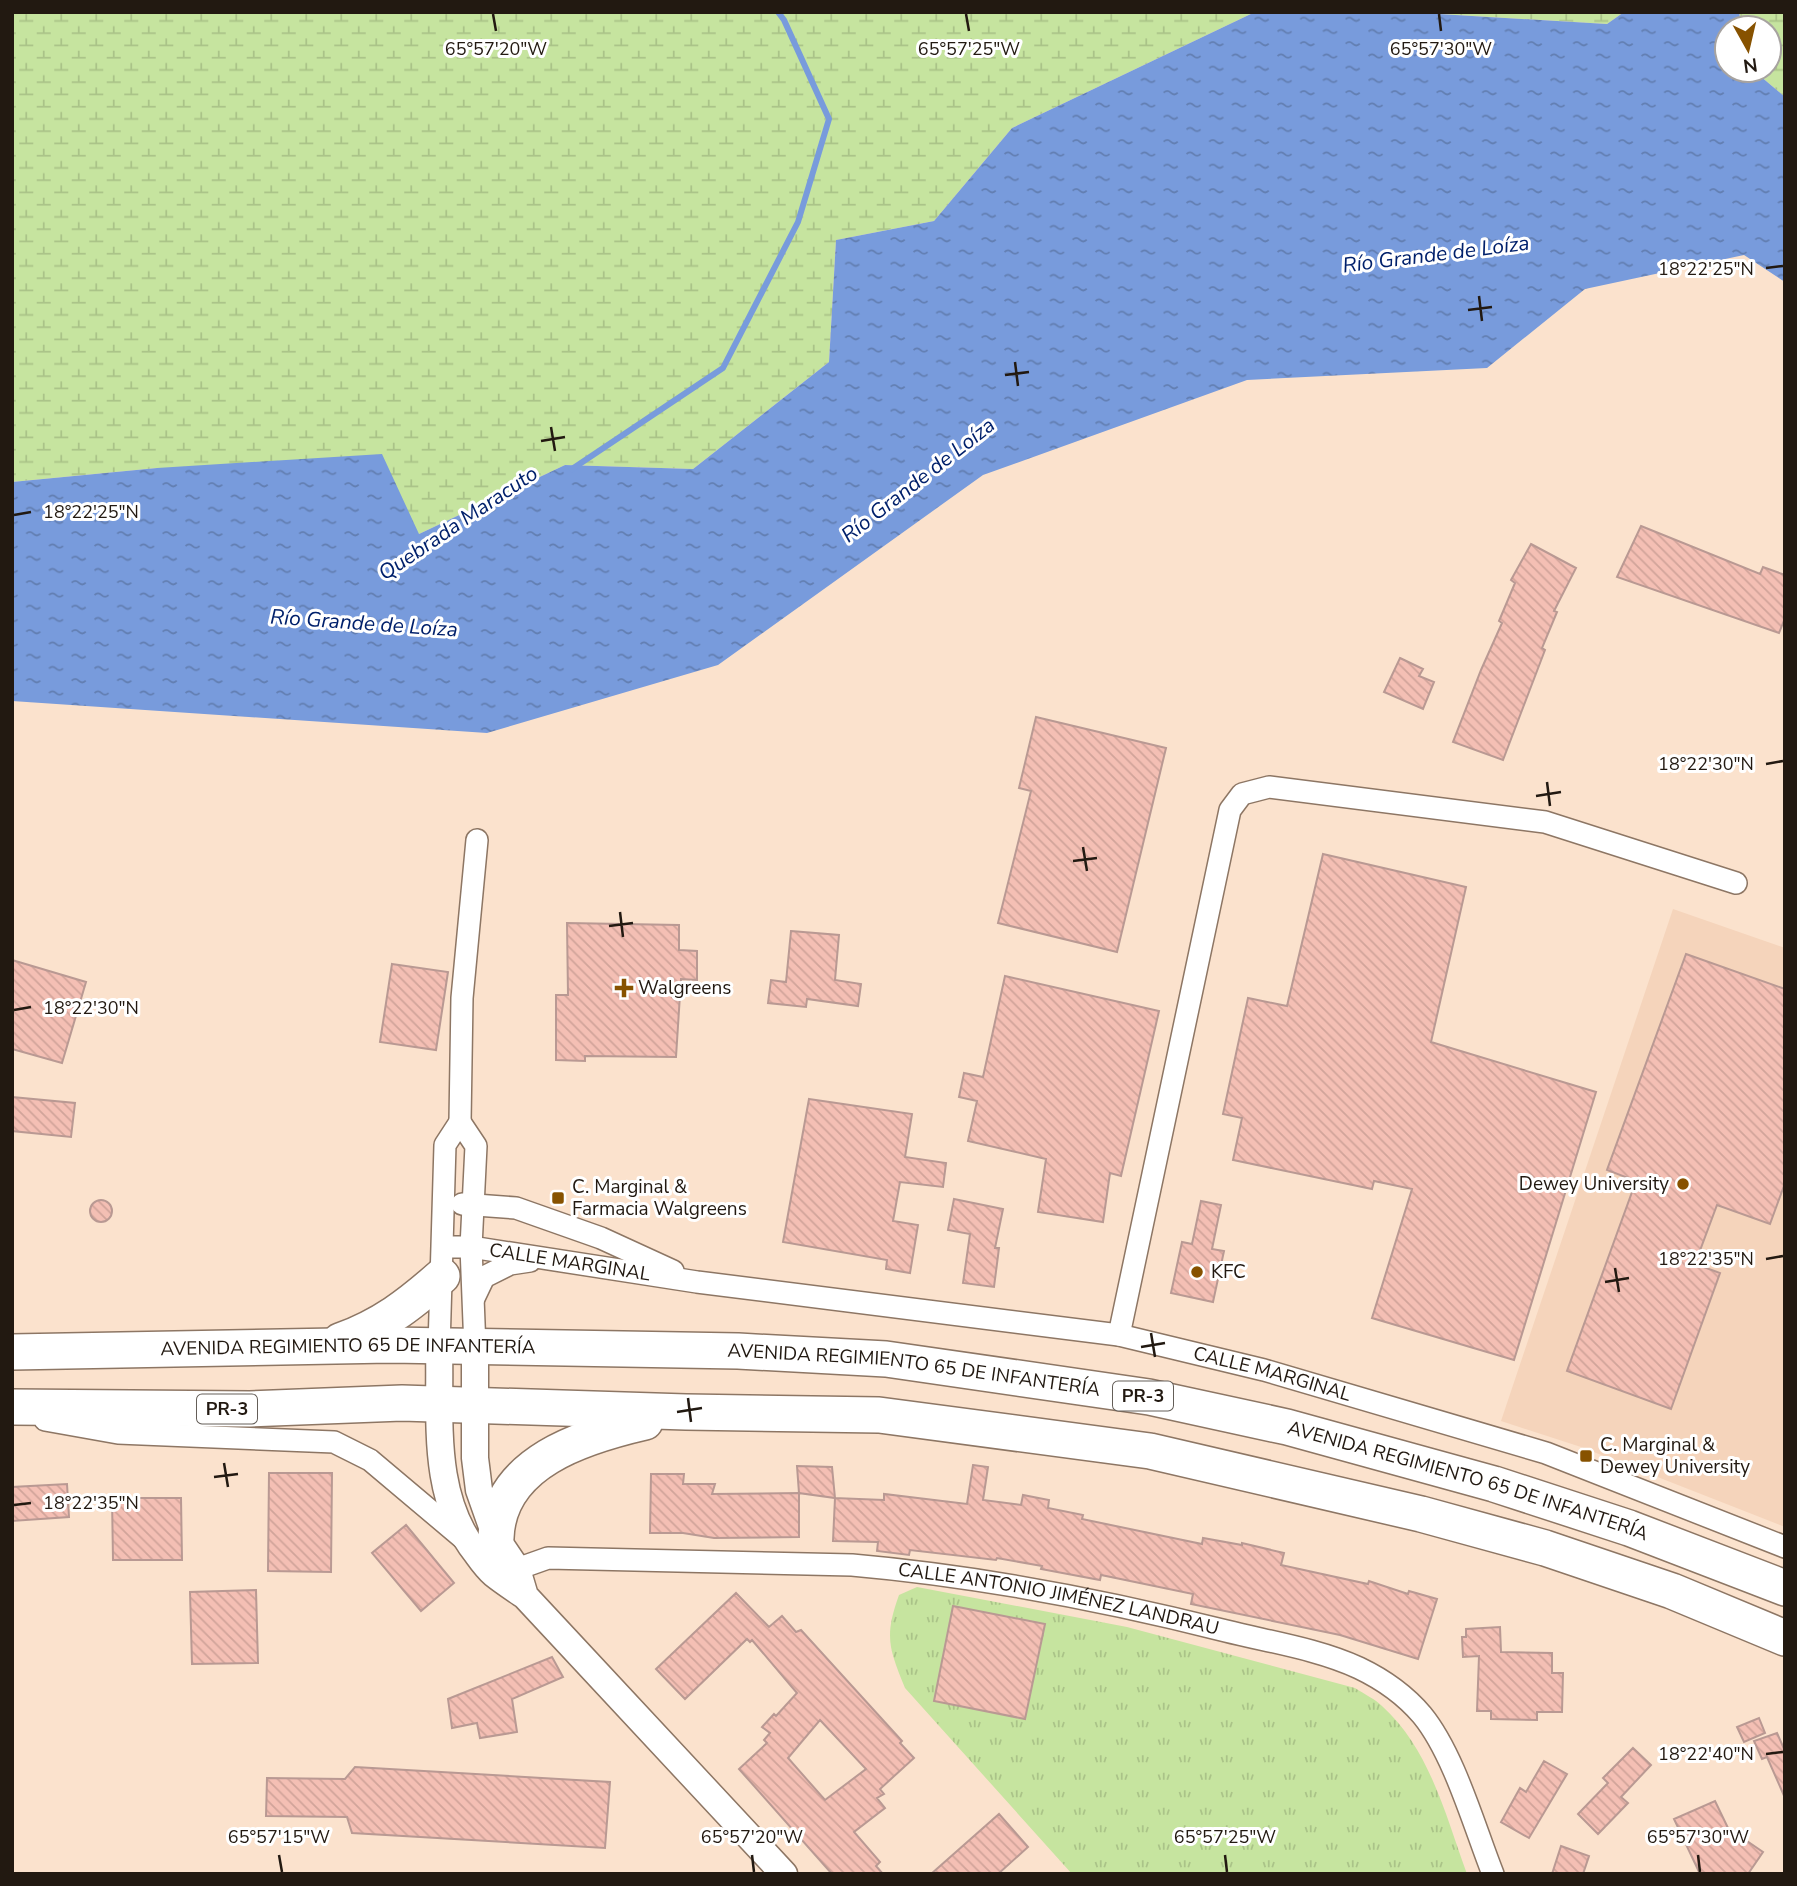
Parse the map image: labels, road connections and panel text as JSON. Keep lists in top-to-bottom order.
{
  "streets": {
    "main road": ["AVENIDA REGIMIENTO 65 DE INFANTERÍA", "PR-3"],
    "street": ["CALLE MARGINAL", "CALLE ANTONIO JIMÉNEZ LANDRAU"]
  },
  "water": ["Río Grande de Loíza", "Quebrada Maracuto"],
  "places": {
    "health": ["Walgreens"],
    "other": ["Dewey University", "KFC"],
    "transit": ["C. Marginal & Farmacia Walgreens", "C. Marginal & Dewey University"]
  },
  "north": "bottom",
  "coordinates": [
    "65°57'20\"W",
    "65°57'25\"W",
    "65°57'30\"W",
    "18°22'25\"N",
    "18°22'30\"N",
    "18°22'35\"N",
    "18°22'40\"N",
    "65°57'15\"W"
  ]
}
